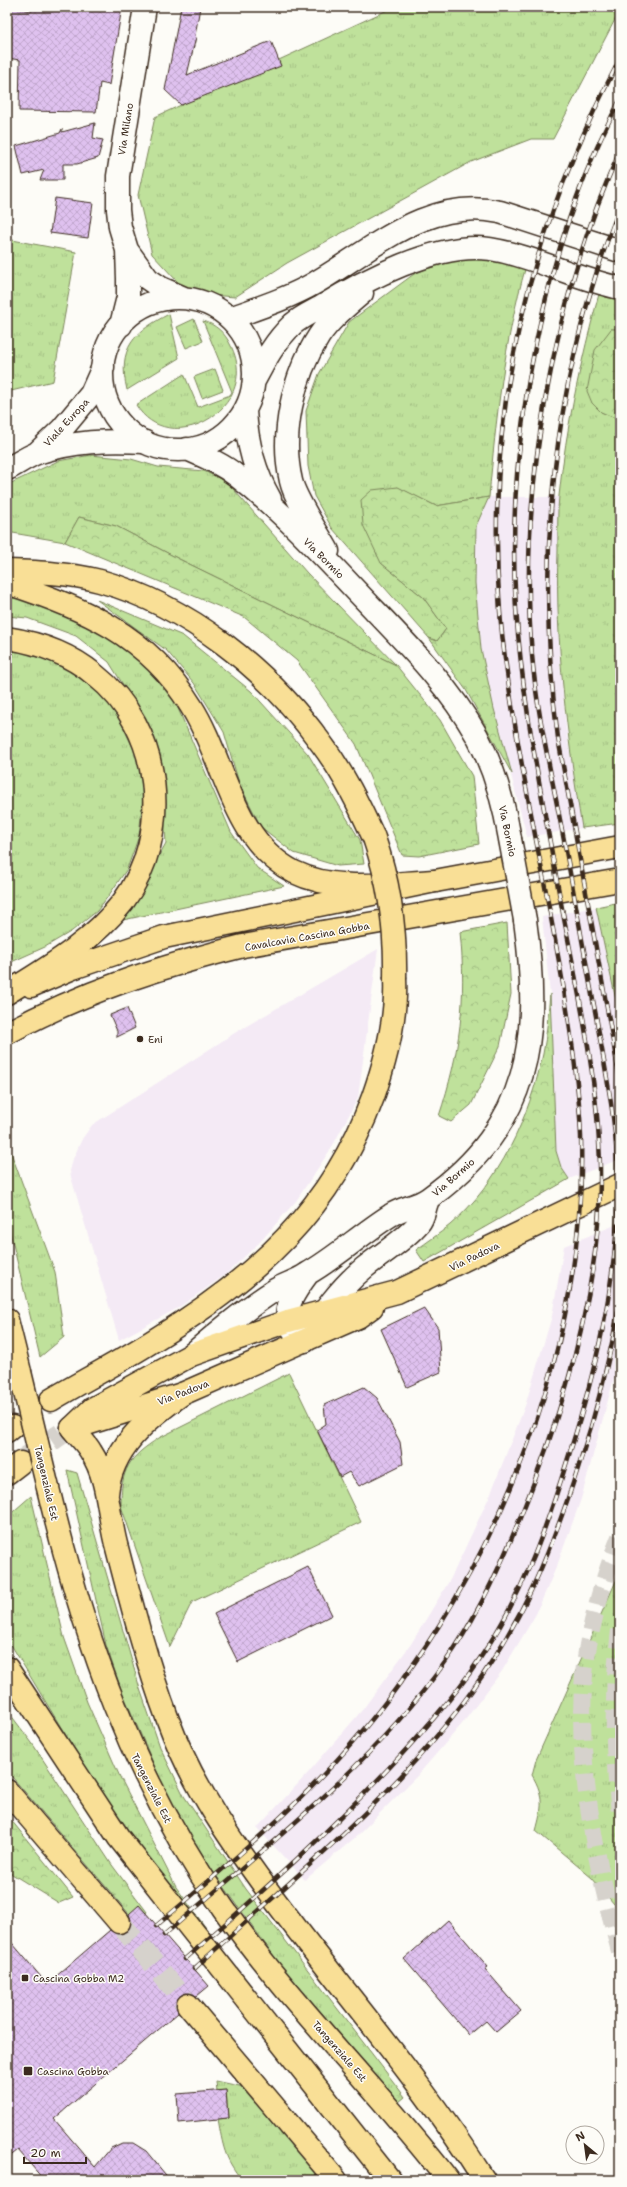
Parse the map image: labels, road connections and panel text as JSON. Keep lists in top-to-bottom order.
{
  "streets": {
    "main road": [
      "Via Milano",
      "Viale Europa",
      "Via Bormio",
      "Cavalcavia Cascina Gobba",
      "Via Padova",
      "Tangenziale Est"
    ]
  },
  "crossings": [
    ["Via Milano", "Viale Europa"],
    ["Via Bormio", "Via Padova"]
  ],
  "places": {
    "other": ["Eni"],
    "transit": ["Cascina Gobba M2", "Cascina Gobba"]
  },
  "scale_bar": "20 m",
  "north": "top left"
}
